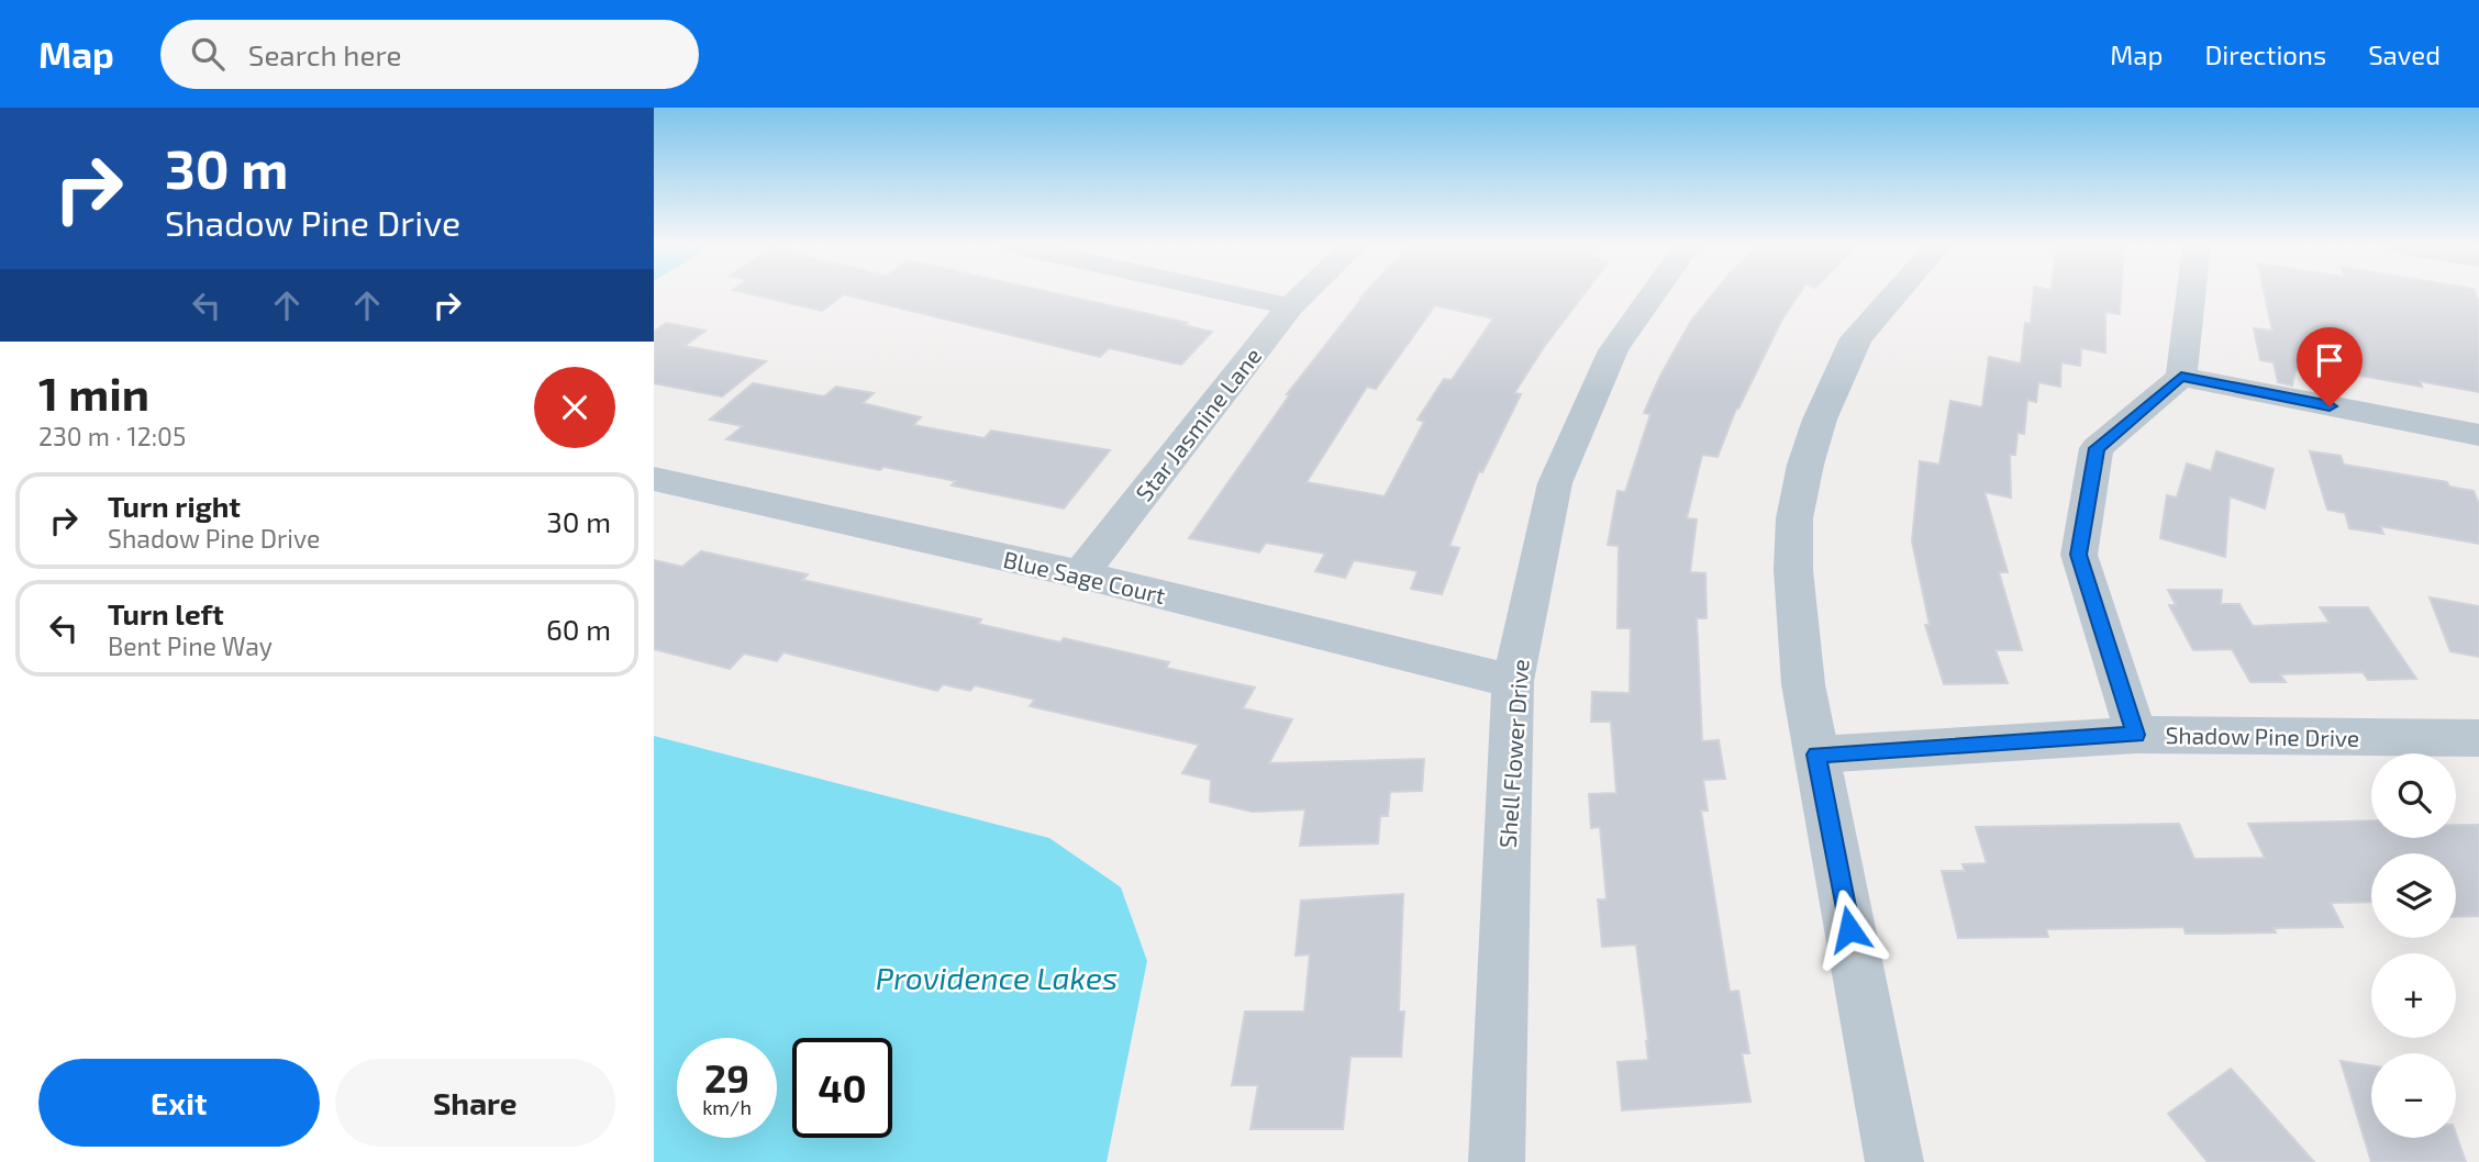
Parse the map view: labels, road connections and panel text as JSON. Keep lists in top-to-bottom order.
{
  "streets": {
    "street": [
      "Star Jasmine Lane",
      "Blue Sage Court",
      "Shadow Pine Drive",
      "Shell Flower Drive"
    ]
  },
  "crossings": [
    ["Star Jasmine Lane", "Blue Sage Court"],
    ["Blue Sage Court", "Shell Flower Drive"]
  ],
  "water": ["Providence Lakes"],
  "page": {
    "header": "Map",
    "search": "Search here",
    "nav": ["Map", "Directions", "Saved"],
    "turn": ["30 m", "Shadow Pine Drive"],
    "heading": ["1 min", "230 m · 12:05"],
    "list": [
      {
        "name": "Turn right",
        "note": "Shadow Pine Drive",
        "value": "30 m"
      },
      {
        "name": "Turn left",
        "note": "Bent Pine Way",
        "value": "60 m"
      }
    ],
    "map_buttons": ["+", "−"],
    "speed": "29 km/h",
    "limit": "40",
    "buttons": ["Exit", "Share"]
  }
}
